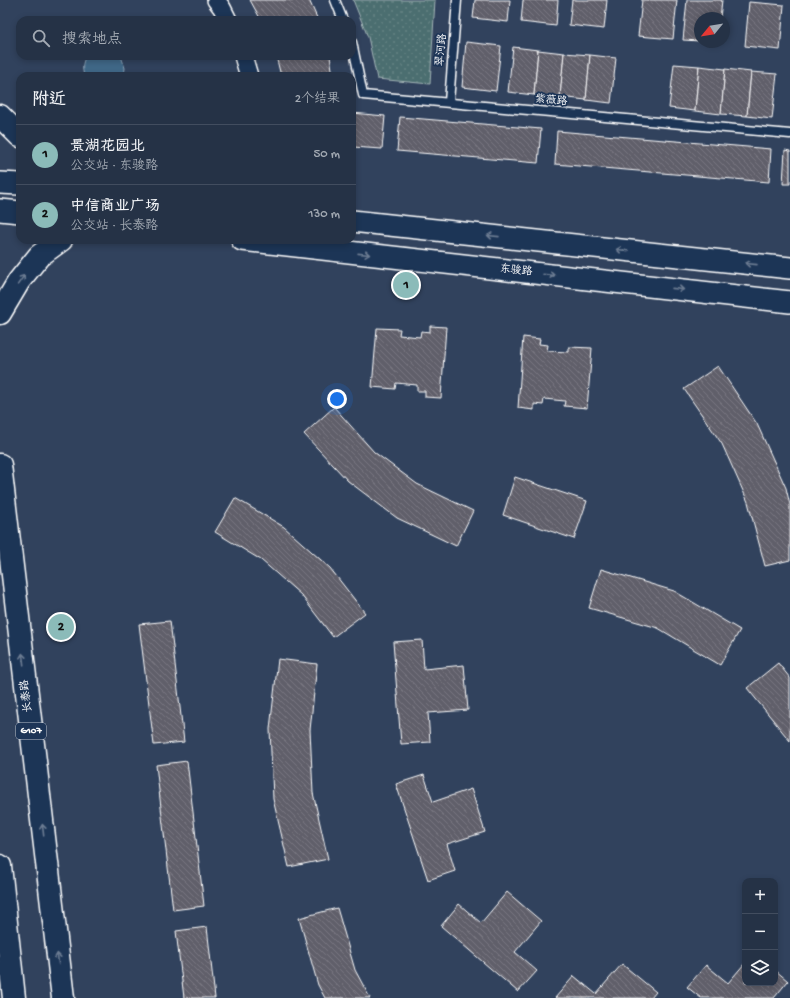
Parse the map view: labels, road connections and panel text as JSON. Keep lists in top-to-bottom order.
{
  "streets": {
    "highway": ["长泰路", "G107"],
    "street": ["东骏路"],
    "lane": ["翠河路", "紫薇路"]
  },
  "crossings": [
    ["翠河路", "紫薇路"]
  ],
  "one_way": ["长泰路"],
  "north": "bottom left",
  "page": {
    "search": "搜索地点",
    "heading": ["附近", "2个结果"],
    "list": [
      {
        "mark": "1",
        "name": "景湖花园北",
        "note": "公交站 · 东骏路",
        "value": "50 m"
      },
      {
        "mark": "2",
        "name": "中信商业广场",
        "note": "公交站 · 长泰路",
        "value": "130 m"
      }
    ],
    "pins": ["1", "2"],
    "map_buttons": ["+", "−"]
  }
}
